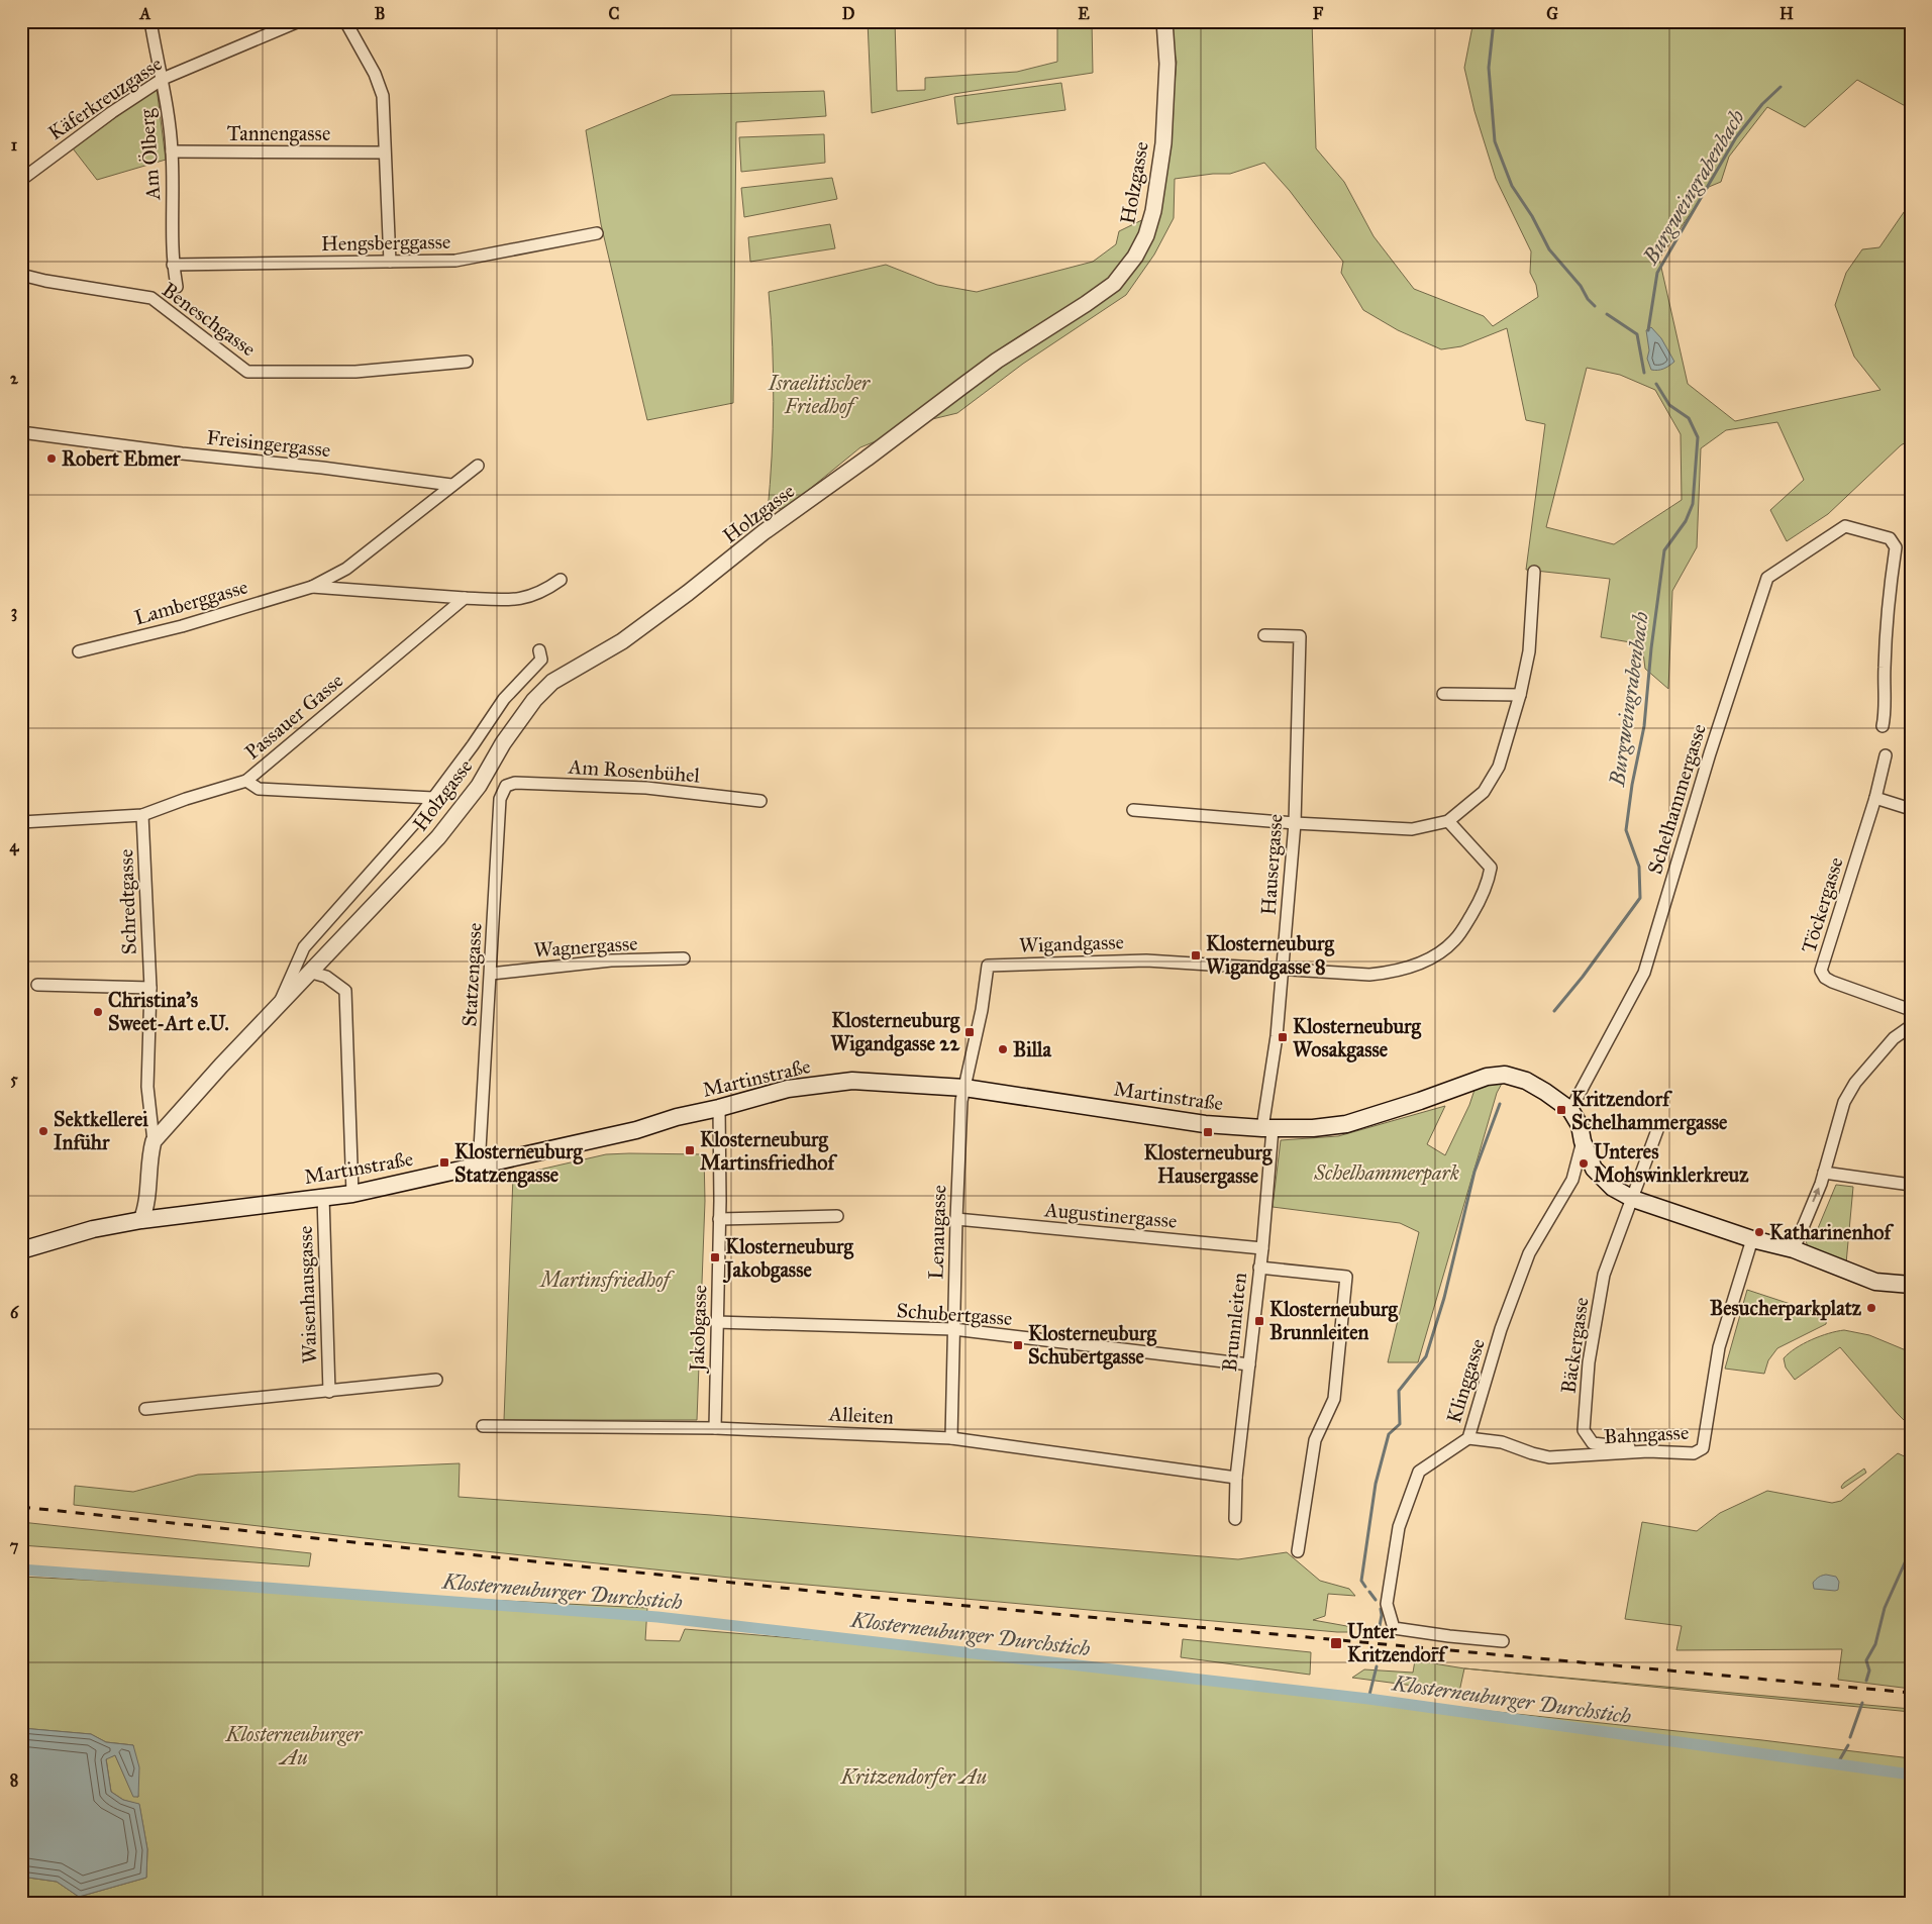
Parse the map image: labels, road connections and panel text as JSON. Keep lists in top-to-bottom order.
{
  "streets": {
    "main road": ["Martinstraße"],
    "street": [
      "Käferkreuzgasse",
      "Tannengasse",
      "Am Ölberg",
      "Holzgasse",
      "Hengsberggasse",
      "Beneschgasse",
      "Freisingergasse",
      "Lamberggasse",
      "Passauer Gasse",
      "Am Rosenbühel",
      "Schelhammergasse",
      "Hausergasse",
      "Schredtgasse",
      "Töckergasse",
      "Wigandgasse",
      "Wagnergasse",
      "Statzengasse",
      "Augustinergasse",
      "Lenaugasse",
      "Waisenhausgasse",
      "Schubertgasse",
      "Brunnleiten",
      "Jakobgasse",
      "Bäckergasse",
      "Klinggasse",
      "Alleiten",
      "Bahngasse"
    ]
  },
  "crossings": [
    ["Käferkreuzgasse", "Am Ölberg"],
    ["Tannengasse", "Am Ölberg"],
    ["Am Ölberg", "Hengsberggasse"],
    ["Holzgasse", "Passauer Gasse"],
    ["Holzgasse", "Schredtgasse"],
    ["Am Rosenbühel", "Statzengasse"],
    ["Schelhammergasse", "Martinstraße"],
    ["Hausergasse", "Wigandgasse"],
    ["Hausergasse", "Martinstraße"],
    ["Hausergasse", "Brunnleiten"],
    ["Wigandgasse", "Martinstraße"],
    ["Wigandgasse", "Lenaugasse"],
    ["Wagnergasse", "Statzengasse"],
    ["Statzengasse", "Martinstraße"],
    ["Martinstraße", "Lenaugasse"],
    ["Martinstraße", "Waisenhausgasse"],
    ["Martinstraße", "Brunnleiten"],
    ["Martinstraße", "Jakobgasse"],
    ["Augustinergasse", "Lenaugasse"],
    ["Augustinergasse", "Brunnleiten"],
    ["Lenaugasse", "Schubertgasse"],
    ["Lenaugasse", "Alleiten"],
    ["Schubertgasse", "Brunnleiten"],
    ["Schubertgasse", "Jakobgasse"],
    ["Brunnleiten", "Alleiten"],
    ["Jakobgasse", "Alleiten"],
    ["Bäckergasse", "Bahngasse"],
    ["Klinggasse", "Bahngasse"]
  ],
  "water": ["Burgweingrabenbach", "Klosterneuburger Durchstich"],
  "parks": [
    "Israelitischer Friedhof",
    "Schelhammerpark",
    "Martinsfriedhof",
    "Klosterneuburger Au",
    "Kritzendorfer Au"
  ],
  "places": {
    "other": [
      "Robert Ebmer",
      "Christina's Sweet-Art e.U.",
      "Billa",
      "Sektkellerei Inführ",
      "Unteres Mohswinklerkreuz",
      "Katharinenhof",
      "Besucherparkplatz"
    ],
    "transit": [
      "Klosterneuburg Wigandgasse 8",
      "Klosterneuburg Wigandgasse 22",
      "Klosterneuburg Wosakgasse",
      "Kritzendorf Schelhammergasse",
      "Klosterneuburg Hausergasse",
      "Klosterneuburg Martinsfriedhof",
      "Klosterneuburg Statzengasse",
      "Klosterneuburg Jakobgasse",
      "Klosterneuburg Brunnleiten",
      "Klosterneuburg Schubertgasse",
      "Unter Kritzendorf"
    ]
  },
  "grid": {
    "columns": [
      "A",
      "B",
      "C",
      "D",
      "E",
      "F",
      "G",
      "H"
    ],
    "rows": [
      "1",
      "2",
      "3",
      "4",
      "5",
      "6",
      "7",
      "8"
    ]
  }
}
